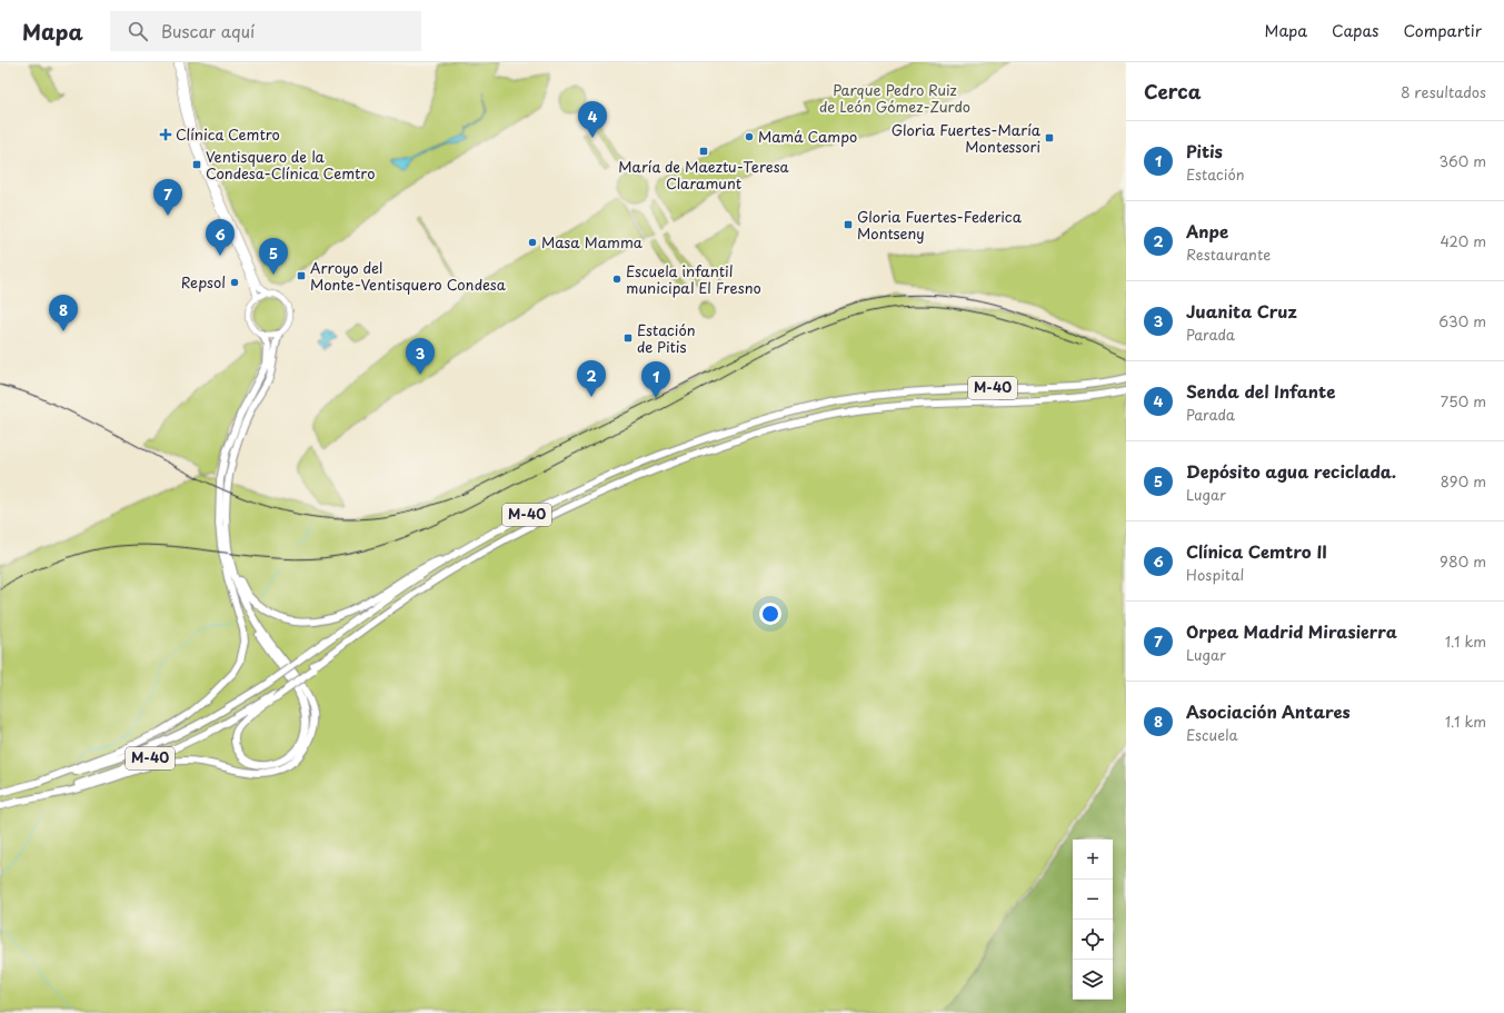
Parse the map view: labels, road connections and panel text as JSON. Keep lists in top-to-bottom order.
{
  "streets": {
    "highway": ["M-40"]
  },
  "parks": ["Parque Pedro Ruiz de León Gómez-Zurdo"],
  "places": {
    "health": ["Clínica Cemtro"],
    "other": [
      "Mamá Campo",
      "Masa Mamma",
      "Escuela infantil municipal El Fresno",
      "Repsol"
    ],
    "transit": [
      "Gloria Fuertes-María Montessori",
      "María de Maeztu-Teresa Claramunt",
      "Ventisquero de la Condesa-Clínica Cemtro",
      "Gloria Fuertes-Federica Montseny",
      "Arroyo del Monte-Ventisquero Condesa",
      "Estación de Pitis"
    ]
  },
  "page": {
    "header": "Mapa",
    "search": "Buscar aquí",
    "nav": ["Mapa", "Capas", "Compartir"],
    "heading": ["Cerca", "8 resultados"],
    "pins": [
      "4",
      "7",
      "6",
      "5",
      "8",
      "3",
      "2",
      "1"
    ],
    "list": [
      {
        "mark": "1",
        "name": "Pitis",
        "note": "Estación",
        "value": "360 m"
      },
      {
        "mark": "2",
        "name": "Anpe",
        "note": "Restaurante",
        "value": "420 m"
      },
      {
        "mark": "3",
        "name": "Juanita Cruz",
        "note": "Parada",
        "value": "630 m"
      },
      {
        "mark": "4",
        "name": "Senda del Infante",
        "note": "Parada",
        "value": "750 m"
      },
      {
        "mark": "5",
        "name": "Depósito agua reciclada.",
        "note": "Lugar",
        "value": "890 m"
      },
      {
        "mark": "6",
        "name": "Clínica Cemtro II",
        "note": "Hospital",
        "value": "980 m"
      },
      {
        "mark": "7",
        "name": "Orpea Madrid Mirasierra",
        "note": "Lugar",
        "value": "1.1 km"
      },
      {
        "mark": "8",
        "name": "Asociación Antares",
        "note": "Escuela",
        "value": "1.1 km"
      }
    ],
    "map_buttons": ["+", "−"]
  }
}
